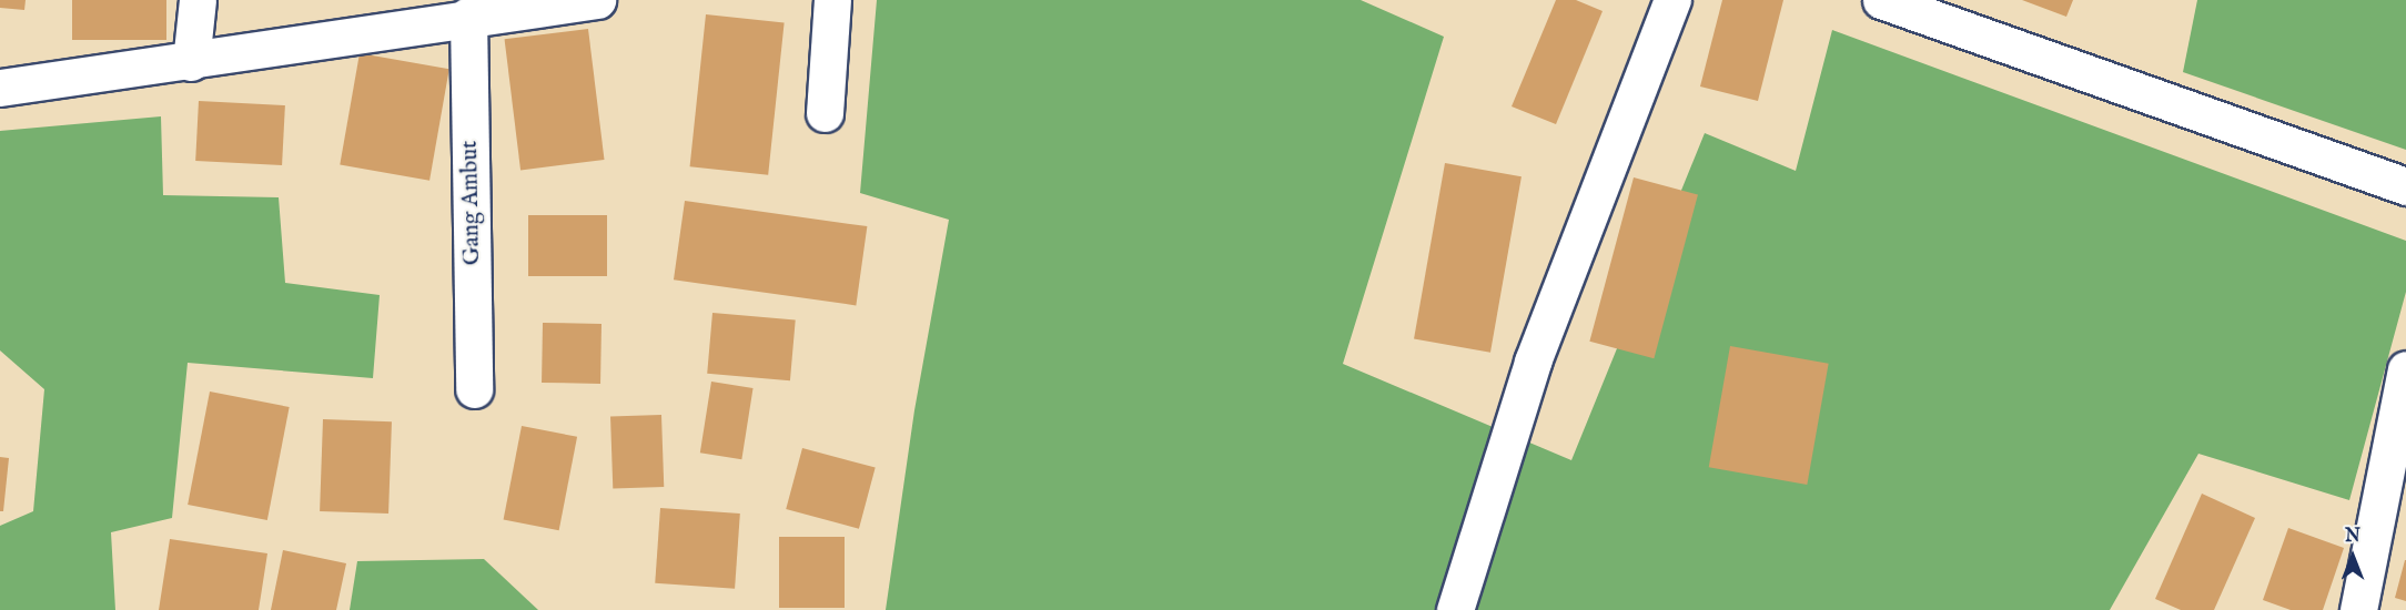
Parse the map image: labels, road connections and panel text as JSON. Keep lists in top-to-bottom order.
{
  "streets": {
    "street": ["Gang Ambut"]
  },
  "north": "top"
}
